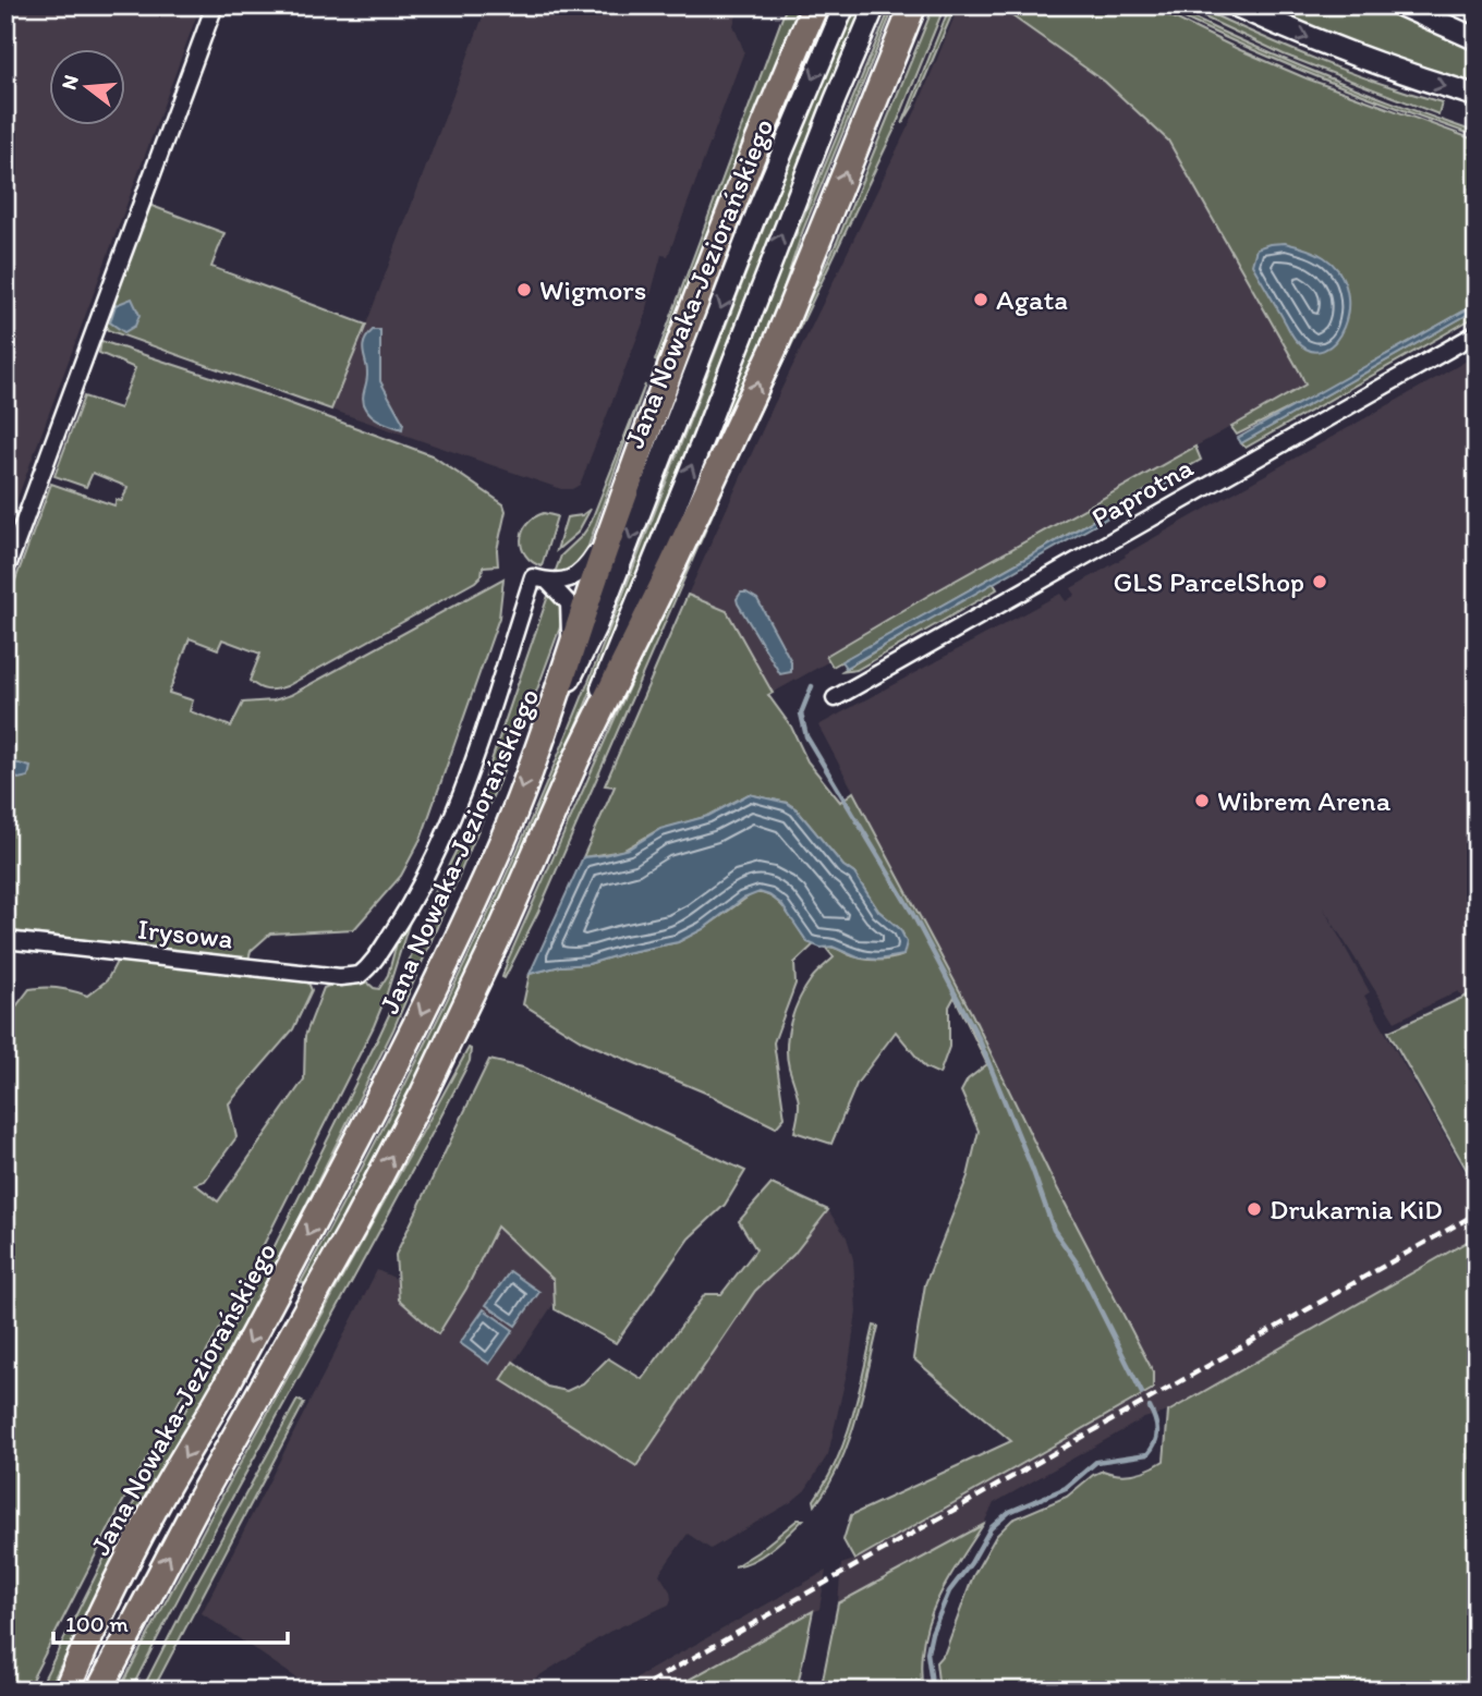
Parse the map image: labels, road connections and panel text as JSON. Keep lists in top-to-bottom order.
{
  "streets": {
    "main road": ["Jana Nowaka-Jeziorańskiego"],
    "street": ["Paprotna", "Irysowa"]
  },
  "places": [
    "Wigmors",
    "Agata",
    "GLS ParcelShop",
    "Wibrem Arena",
    "Drukarnia KiD"
  ],
  "scale_bar": "100 m",
  "north": "left"
}
